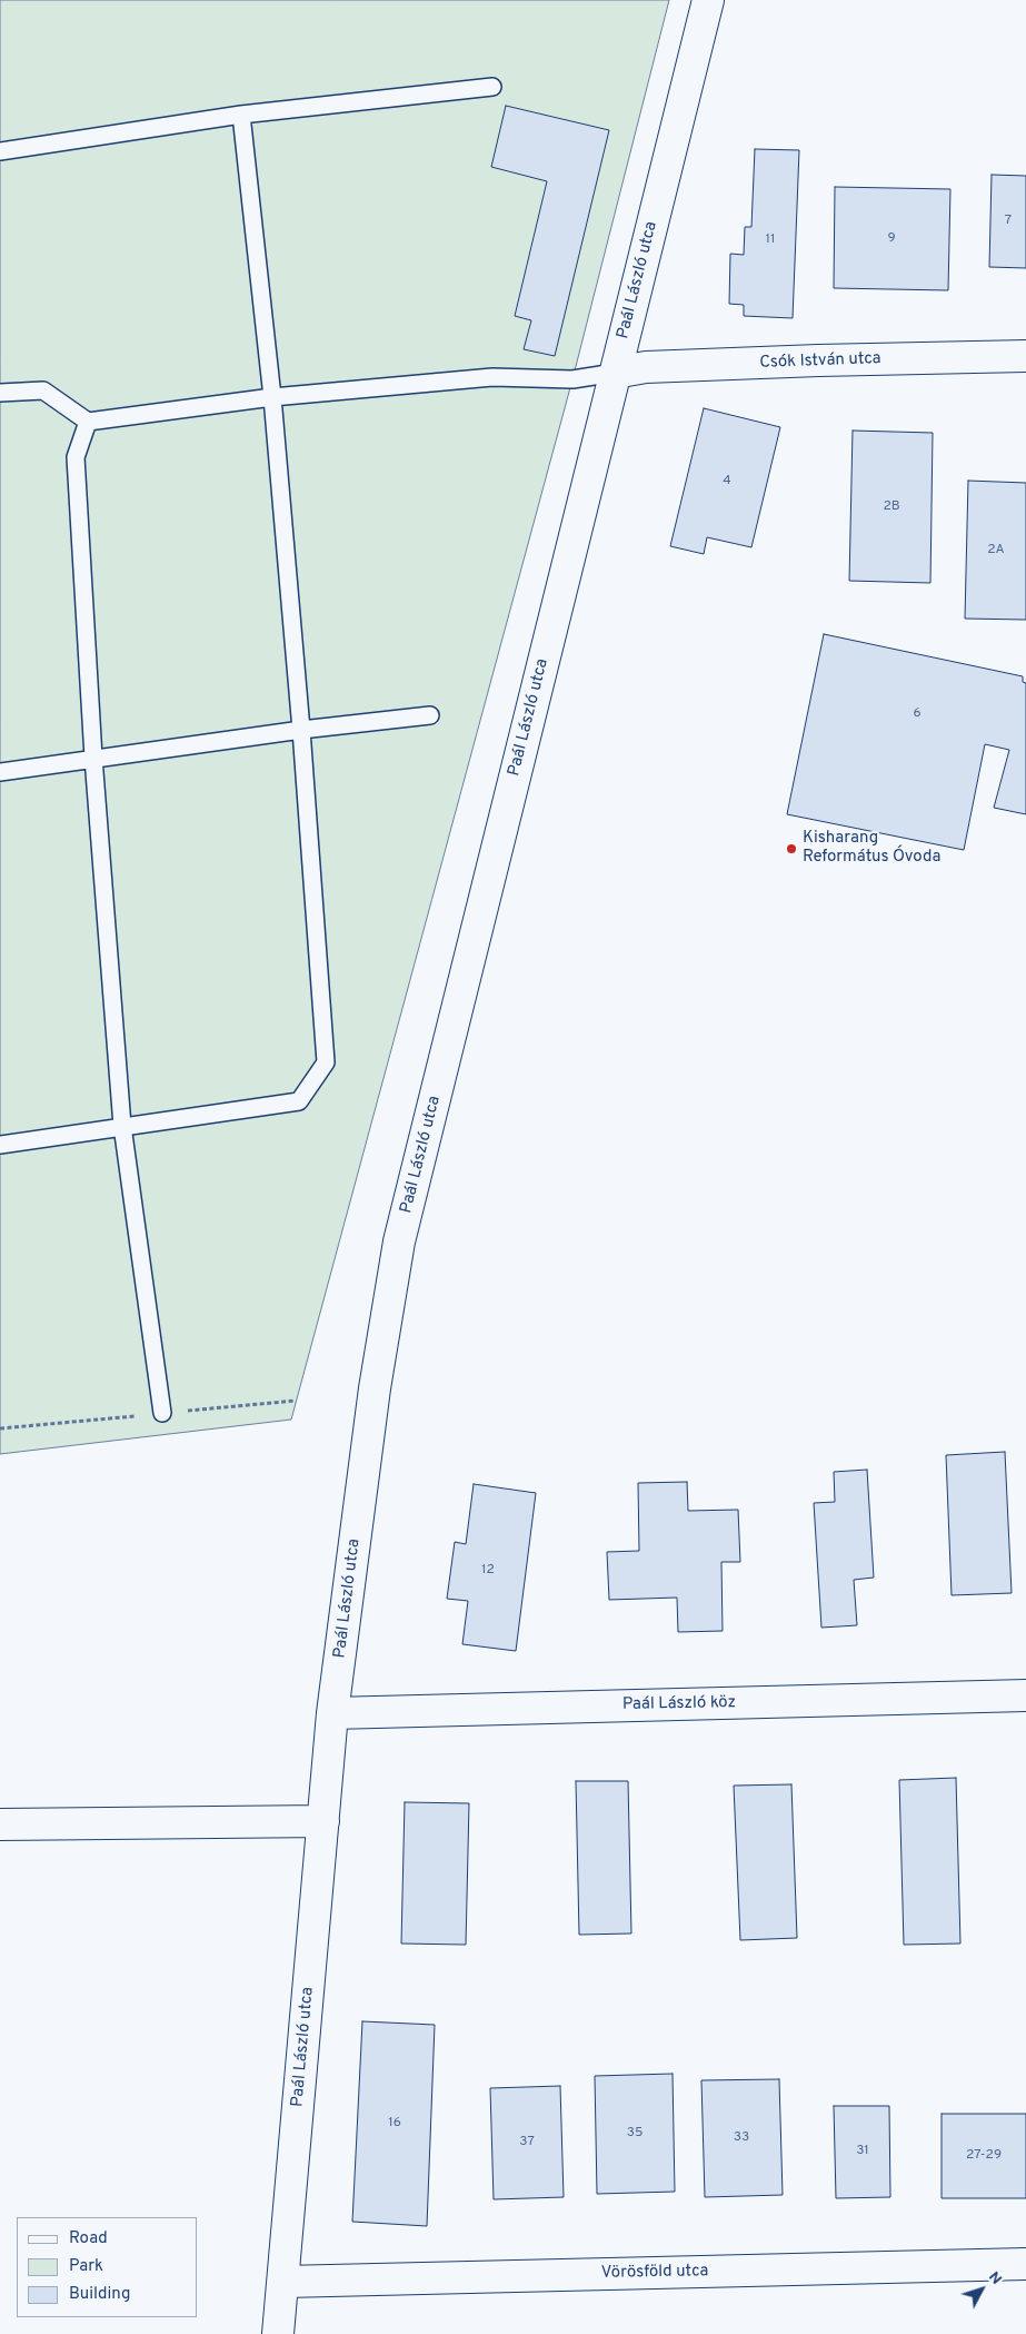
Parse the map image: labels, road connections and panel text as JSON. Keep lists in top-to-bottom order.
{
  "streets": {
    "street": [
      "Paál László utca",
      "Csók István utca",
      "Paál László köz",
      "Vörösföld utca"
    ]
  },
  "crossings": [
    ["Paál László utca", "Csók István utca"],
    ["Paál László utca", "Paál László köz"],
    ["Paál László utca", "Vörösföld utca"]
  ],
  "places": ["Kisharang Református Óvoda"],
  "house_numbers": [
    "7",
    "9",
    "11",
    "4",
    "2B",
    "2A",
    "6",
    "12",
    "16",
    "35",
    "33",
    "37",
    "31",
    "27-29"
  ],
  "legend": ["Road", "Park", "Building"],
  "north": "top right"
}
